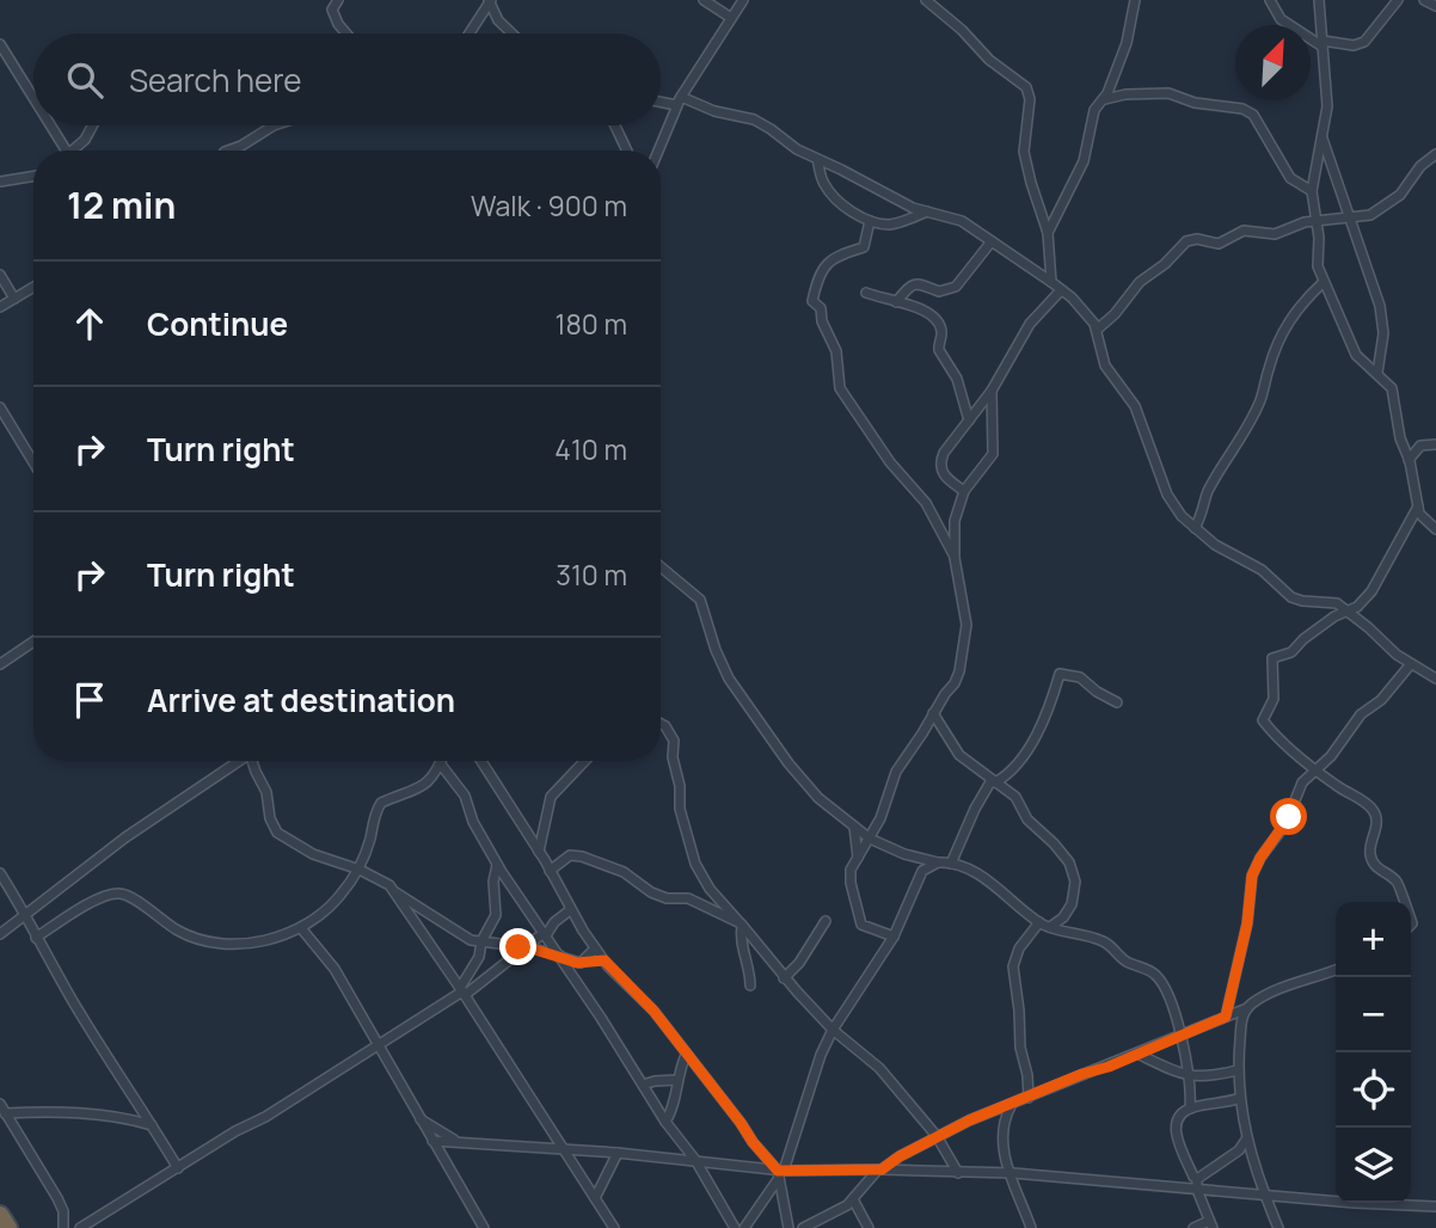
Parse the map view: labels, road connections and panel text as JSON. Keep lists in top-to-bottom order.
{
  "north": "top right",
  "page": {
    "search": "Search here",
    "heading": ["12 min", "Walk · 900 m"],
    "list": [
      ["Continue", "180 m"],
      ["Turn right", "410 m"],
      ["Turn right", "310 m"],
      "Arrive at destination"
    ],
    "map_buttons": ["+", "−"]
  }
}
